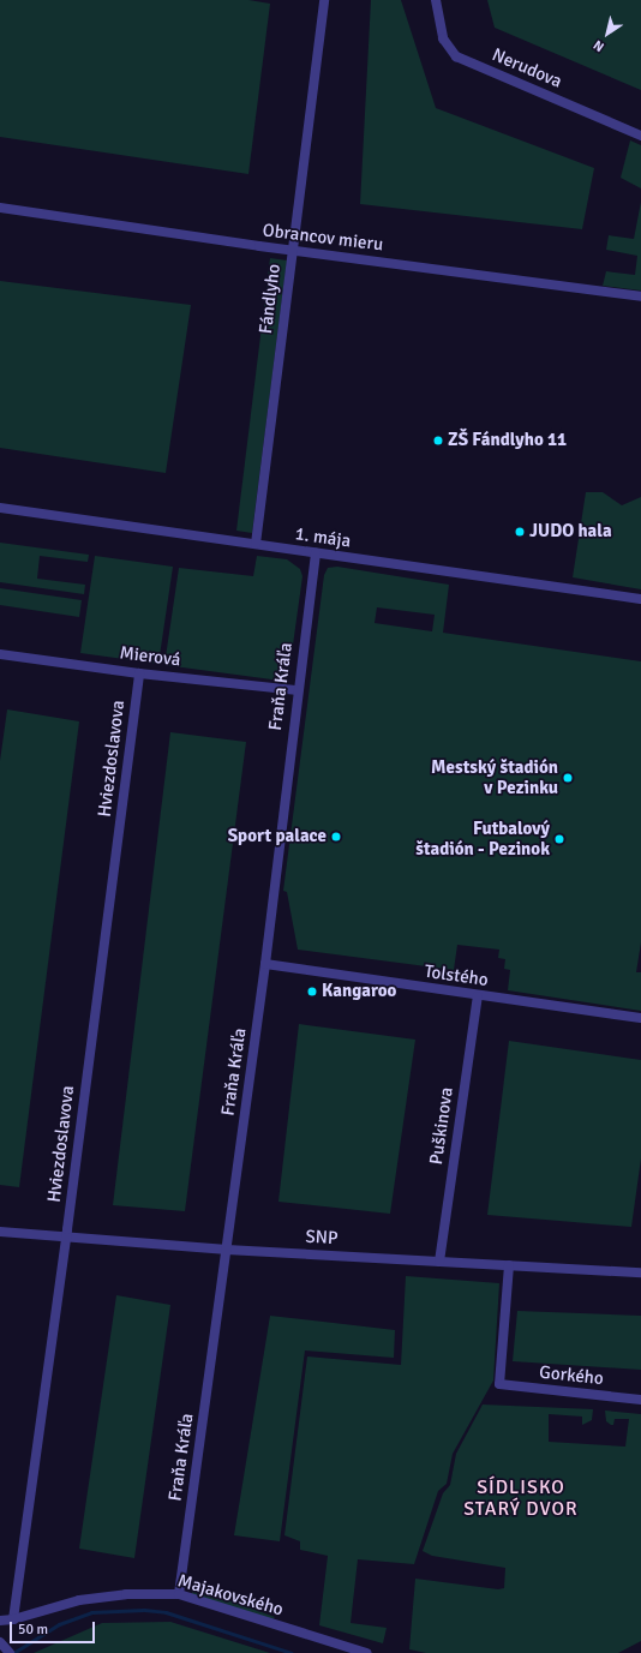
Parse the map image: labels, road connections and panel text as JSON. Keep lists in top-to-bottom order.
{
  "streets": {
    "street": [
      "Nerudova",
      "Obrancov mieru",
      "Fándlyho",
      "1. mája",
      "Mierová",
      "Fraňa Kráľa",
      "Hviezdoslavova",
      "Tolstého",
      "Puškinova",
      "SNP",
      "Gorkého",
      "Majakovského"
    ]
  },
  "crossings": [
    ["Obrancov mieru", "Fándlyho"],
    ["Fándlyho", "1. mája"],
    ["1. mája", "Fraňa Kráľa"],
    ["Mierová", "Fraňa Kráľa"],
    ["Mierová", "Hviezdoslavova"],
    ["Fraňa Kráľa", "Tolstého"],
    ["Fraňa Kráľa", "SNP"],
    ["Fraňa Kráľa", "Majakovského"],
    ["Hviezdoslavova", "SNP"],
    ["Hviezdoslavova", "Majakovského"],
    ["Tolstého", "Puškinova"],
    ["Puškinova", "SNP"],
    ["SNP", "Gorkého"]
  ],
  "districts": ["SÍDLISKO STARÝ DVOR"],
  "places": [
    "ZŠ Fándlyho 11",
    "JUDO hala",
    "Mestský štadión v Pezinku",
    "Sport palace",
    "Futbalový štadión - Pezinok",
    "Kangaroo"
  ],
  "scale_bar": "50 m",
  "north": "bottom left"
}
